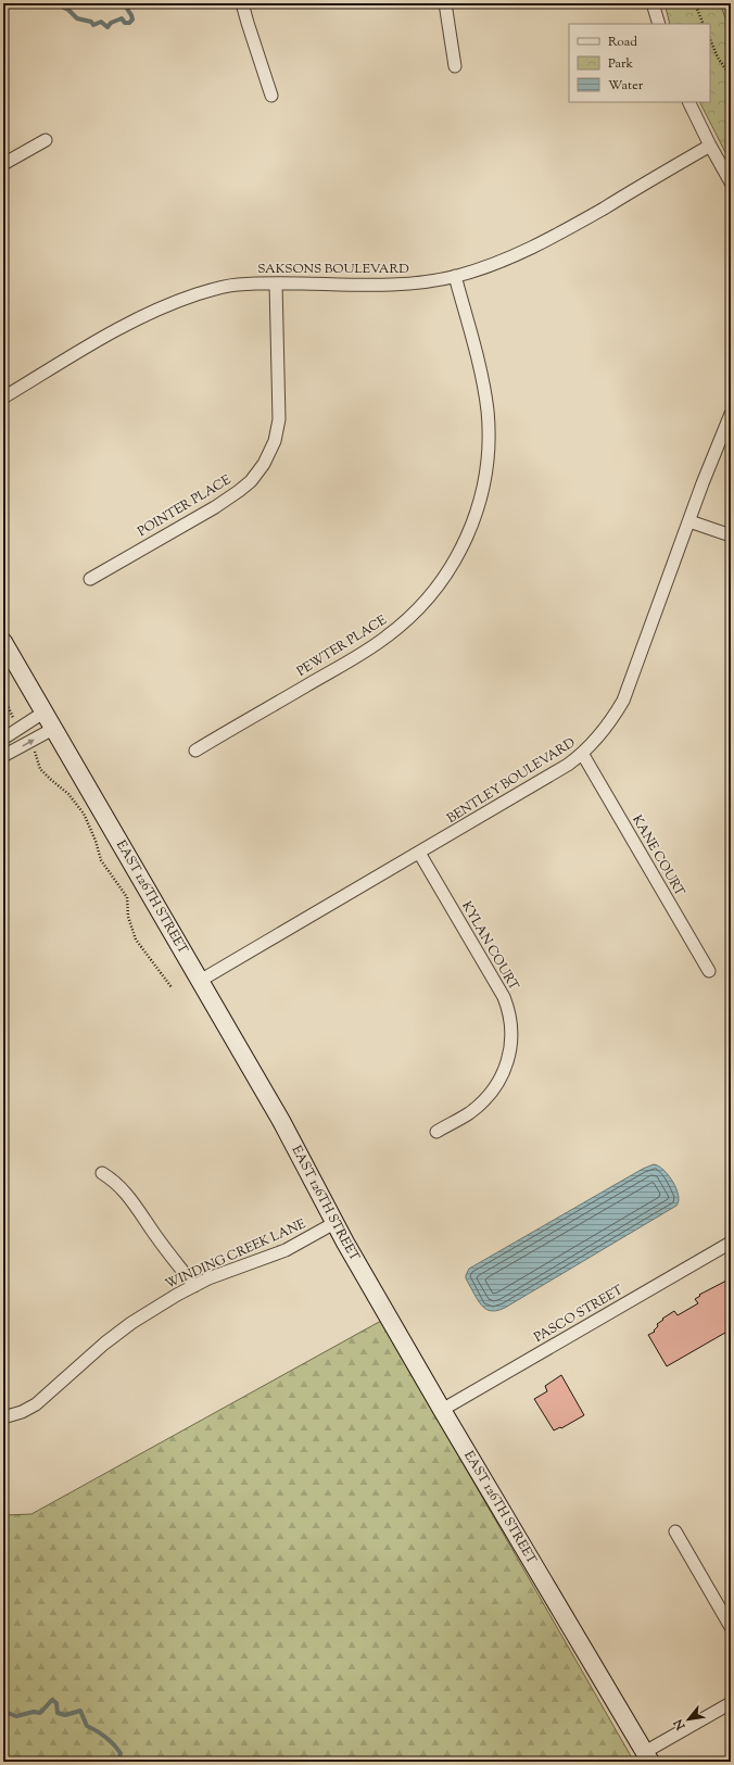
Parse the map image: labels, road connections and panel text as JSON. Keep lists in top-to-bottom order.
{
  "streets": {
    "main road": ["EAST 126TH STREET"],
    "street": [
      "SAKSONS BOULEVARD",
      "POINTER PLACE",
      "PEWTER PLACE",
      "BENTLEY BOULEVARD",
      "KANE COURT",
      "KYLAN COURT",
      "WINDING CREEK LANE",
      "PASCO STREET"
    ]
  },
  "crossings": [
    ["SAKSONS BOULEVARD", "POINTER PLACE"],
    ["SAKSONS BOULEVARD", "PEWTER PLACE"],
    ["BENTLEY BOULEVARD", "KANE COURT"],
    ["BENTLEY BOULEVARD", "EAST 126TH STREET"],
    ["BENTLEY BOULEVARD", "KYLAN COURT"],
    ["EAST 126TH STREET", "WINDING CREEK LANE"],
    ["EAST 126TH STREET", "PASCO STREET"]
  ],
  "legend": ["Road", "Park", "Water"],
  "north": "bottom left"
}
